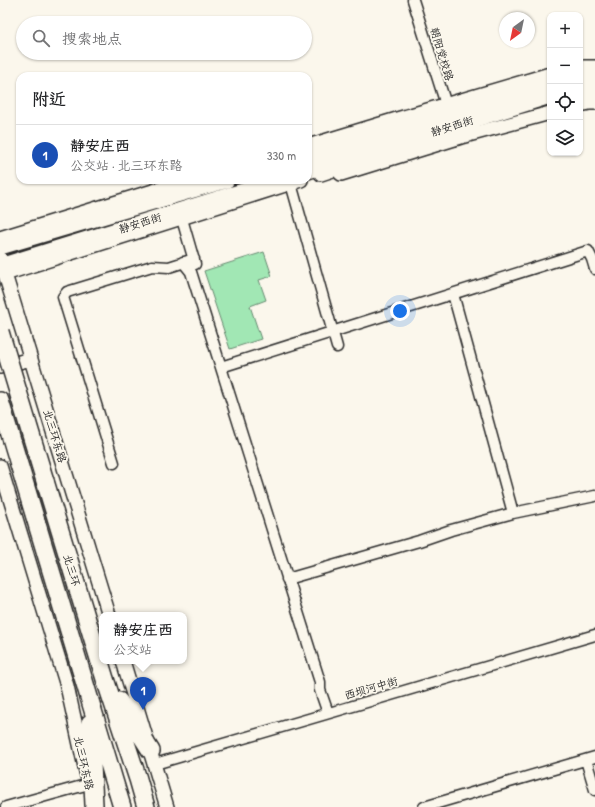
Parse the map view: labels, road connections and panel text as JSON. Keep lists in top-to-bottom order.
{
  "streets": {
    "highway": ["北三环"],
    "main road": ["静安西街"],
    "street": ["朝阳党校路", "北三环东路", "西坝河中街"]
  },
  "crossings": [
    ["朝阳党校路", "静安西街"],
    ["静安西街", "北三环东路"]
  ],
  "north": "bottom left",
  "page": {
    "map_buttons": ["+", "−"],
    "search": "搜索地点",
    "heading": "附近",
    "list": [
      {
        "mark": "1",
        "name": "静安庄西",
        "note": "公交站 · 北三环东路",
        "value": "330 m"
      }
    ],
    "popup": ["静安庄西", "公交站"],
    "pins": "1"
  }
}
